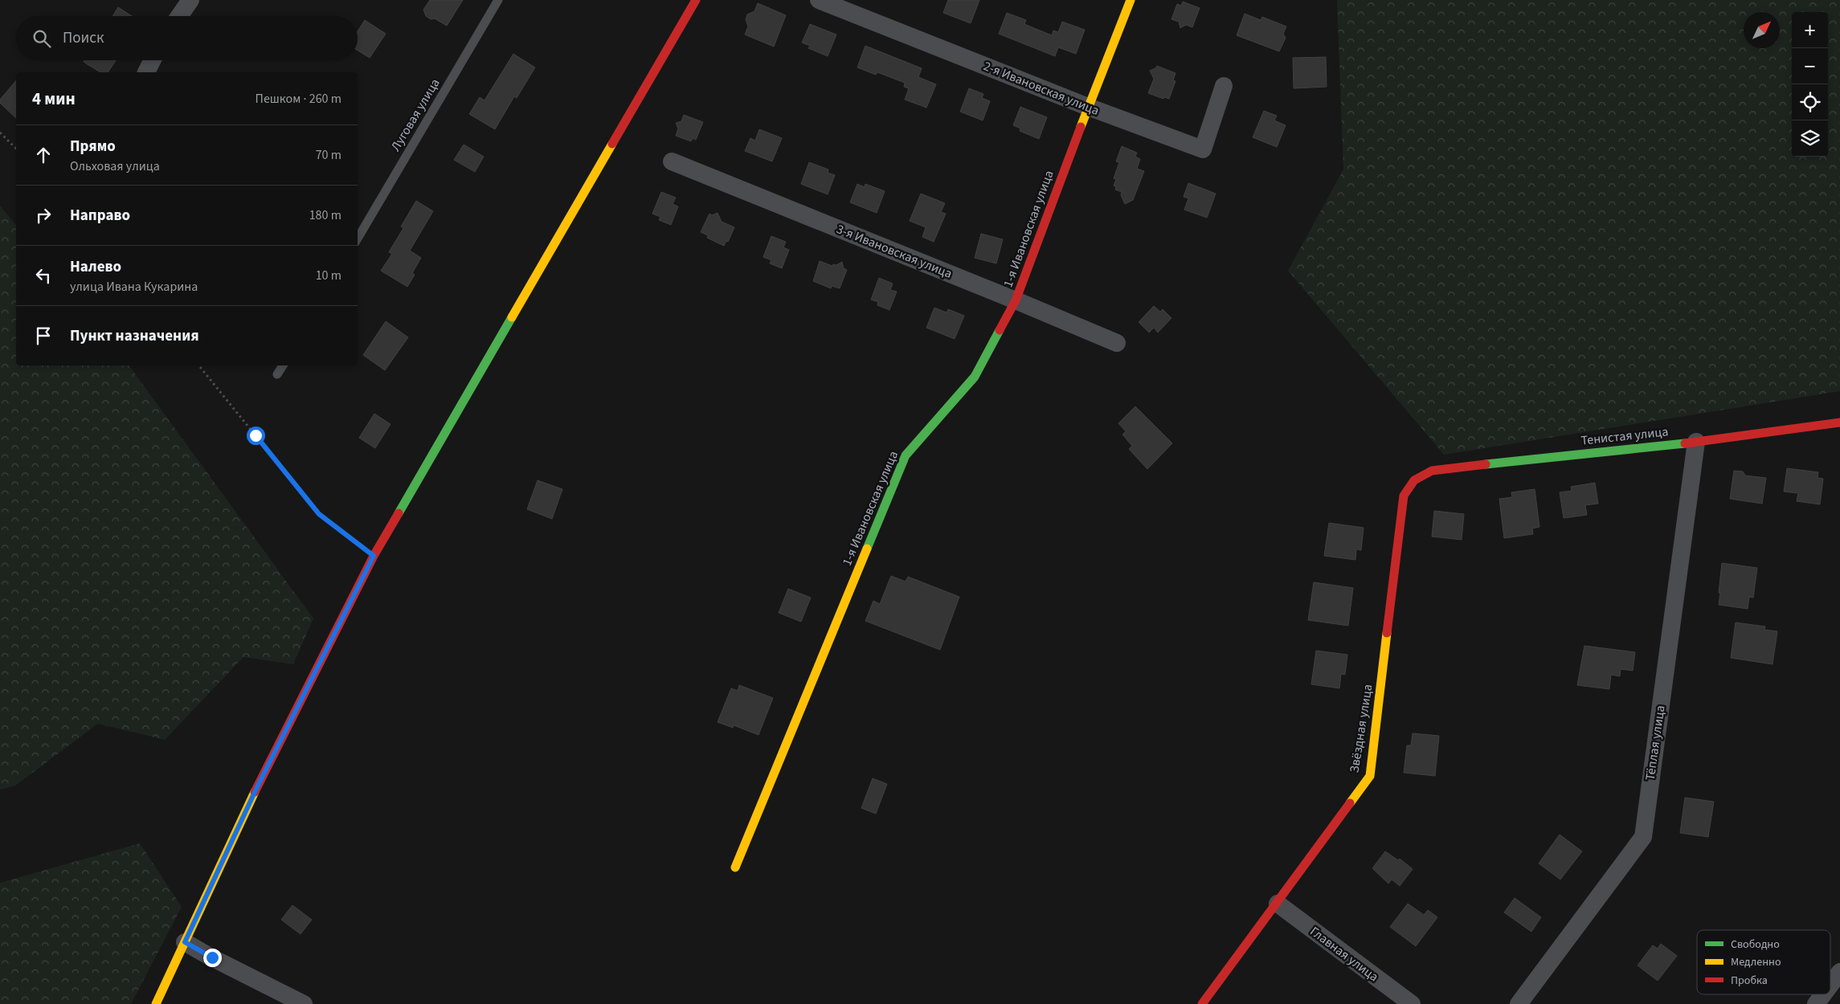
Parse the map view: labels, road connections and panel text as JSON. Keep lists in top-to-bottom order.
{
  "streets": {
    "street": [
      "2-я Ивановская улица",
      "1-я Ивановская улица",
      "3-я Ивановская улица",
      "Тенистая улица",
      "Звёздная улица",
      "Тёплая улица",
      "Главная улица"
    ],
    "lane": ["Луговая улица"]
  },
  "crossings": [
    ["2-я Ивановская улица", "1-я Ивановская улица"],
    ["1-я Ивановская улица", "3-я Ивановская улица"],
    ["Тенистая улица", "Звёздная улица"],
    ["Тенистая улица", "Тёплая улица"],
    ["Звёздная улица", "Главная улица"]
  ],
  "legend": ["Свободно", "Медленно", "Пробка"],
  "north": "top right",
  "page": {
    "map_buttons": ["+", "−"],
    "search": "Поиск",
    "heading": ["4 мин", "Пешком · 260 m"],
    "list": [
      ["Прямо", "Ольховая улица", "70 m"],
      ["Направо", "180 m"],
      ["Налево", "улица Ивана Кукарина", "10 m"],
      "Пункт назначения"
    ]
  }
}
